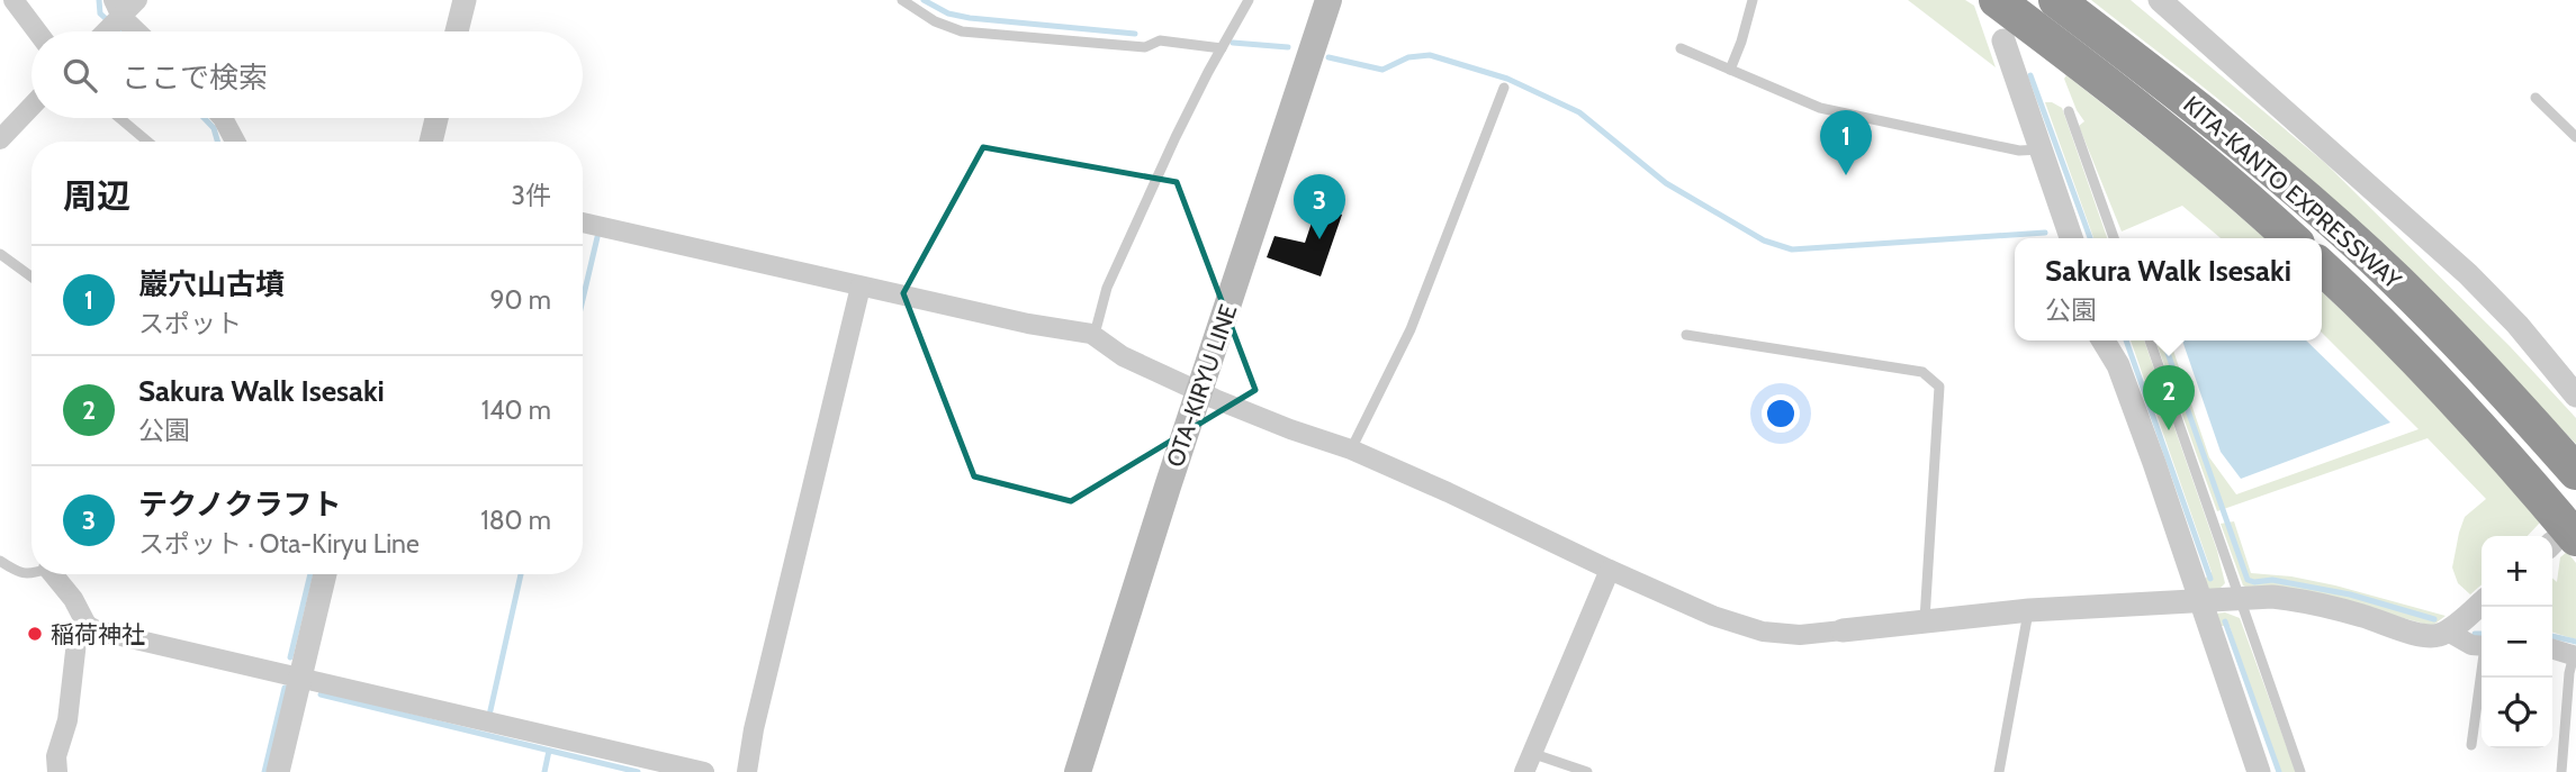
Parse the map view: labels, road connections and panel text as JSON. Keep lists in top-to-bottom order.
{
  "streets": {
    "highway": ["KITA-KANTO EXPRESSWAY"],
    "main road": ["OTA-KIRYU LINE"]
  },
  "places": ["稲荷神社"],
  "page": {
    "search": "ここで検索",
    "pins": ["1", "3", "2"],
    "heading": ["周辺", "3件"],
    "popup": ["Sakura Walk Isesaki", "公園"],
    "list": [
      {
        "mark": "1",
        "name": "巖穴山古墳",
        "note": "スポット",
        "value": "90 m"
      },
      {
        "mark": "2",
        "name": "Sakura Walk Isesaki",
        "note": "公園",
        "value": "140 m"
      },
      {
        "mark": "3",
        "name": "テクノクラフト",
        "note": "スポット · Ota-Kiryu Line",
        "value": "180 m"
      }
    ],
    "map_buttons": ["+", "−"]
  }
}
